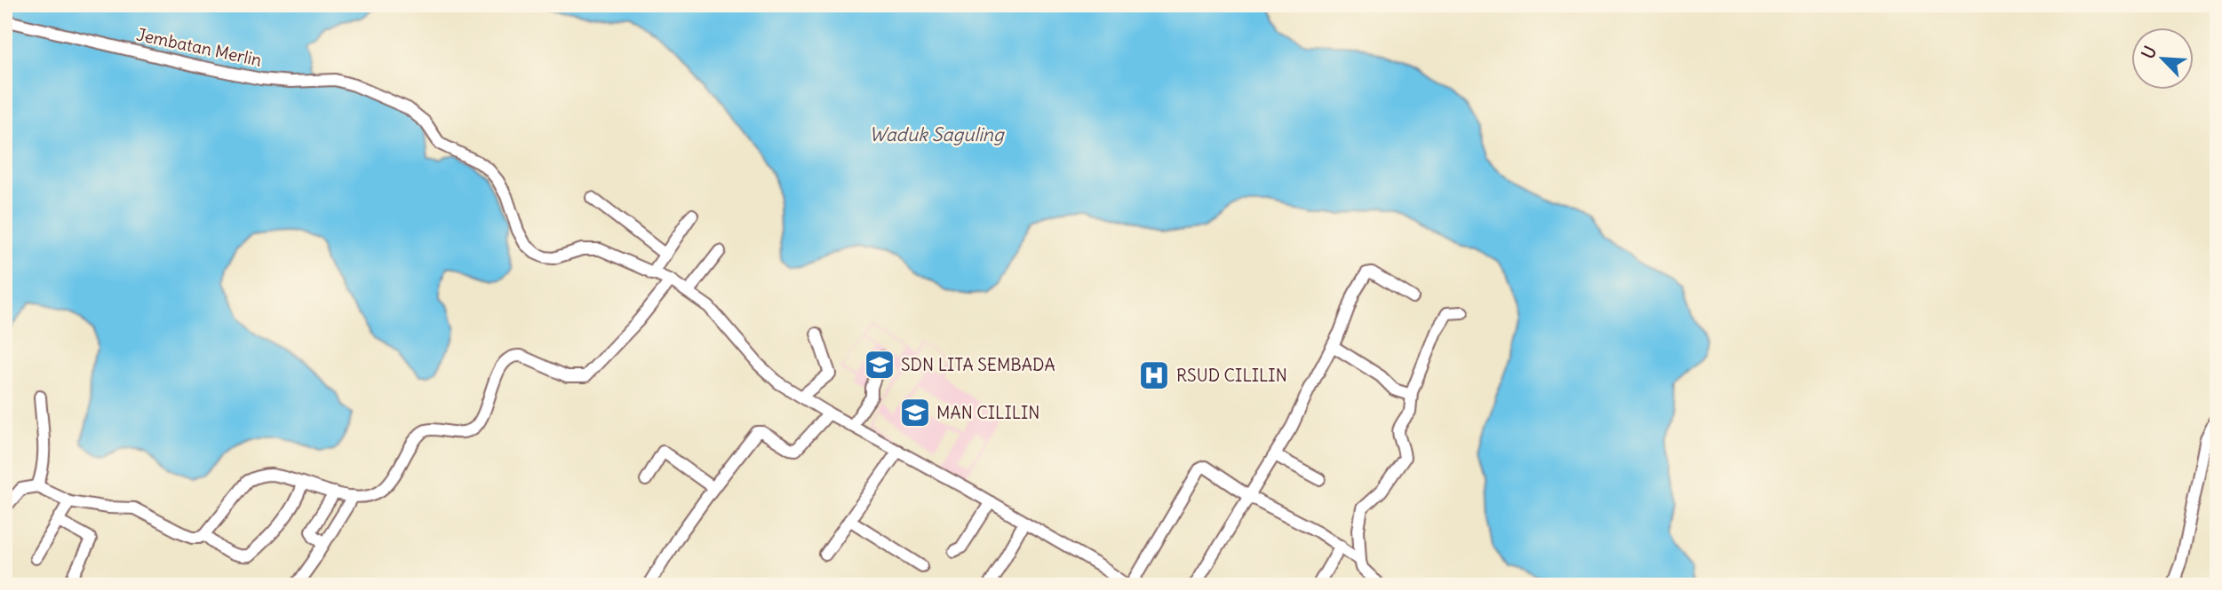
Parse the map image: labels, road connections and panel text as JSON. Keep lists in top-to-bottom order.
{
  "streets": {
    "street": ["Jembatan Merlin"]
  },
  "water": ["Waduk Saguling"],
  "places": {
    "school or university": ["SDN LITA SEMBADA", "MAN CILILIN"],
    "hospital": ["RSUD CILILIN"]
  },
  "north": "top left"
}
